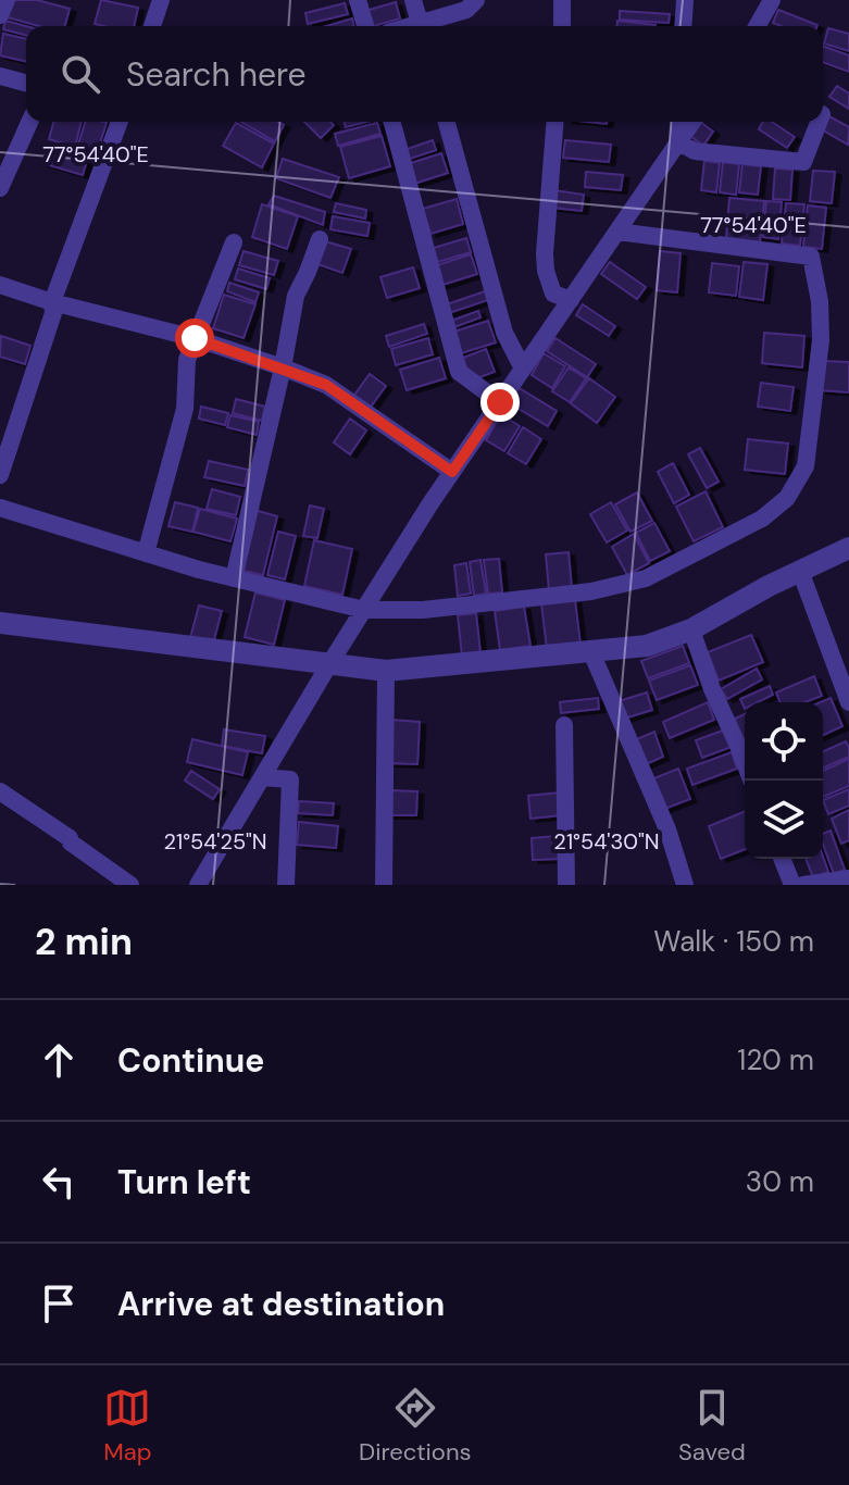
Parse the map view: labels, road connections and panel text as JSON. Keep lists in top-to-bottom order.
{
  "page": {
    "search": "Search here",
    "heading": ["2 min", "Walk · 150 m"],
    "list": [
      ["Continue", "120 m"],
      ["Turn left", "30 m"],
      "Arrive at destination"
    ],
    "nav": ["Map", "Directions", "Saved"]
  },
  "coordinates": ["77°54'40\"E", "21°54'25\"N", "21°54'30\"N"]
}
